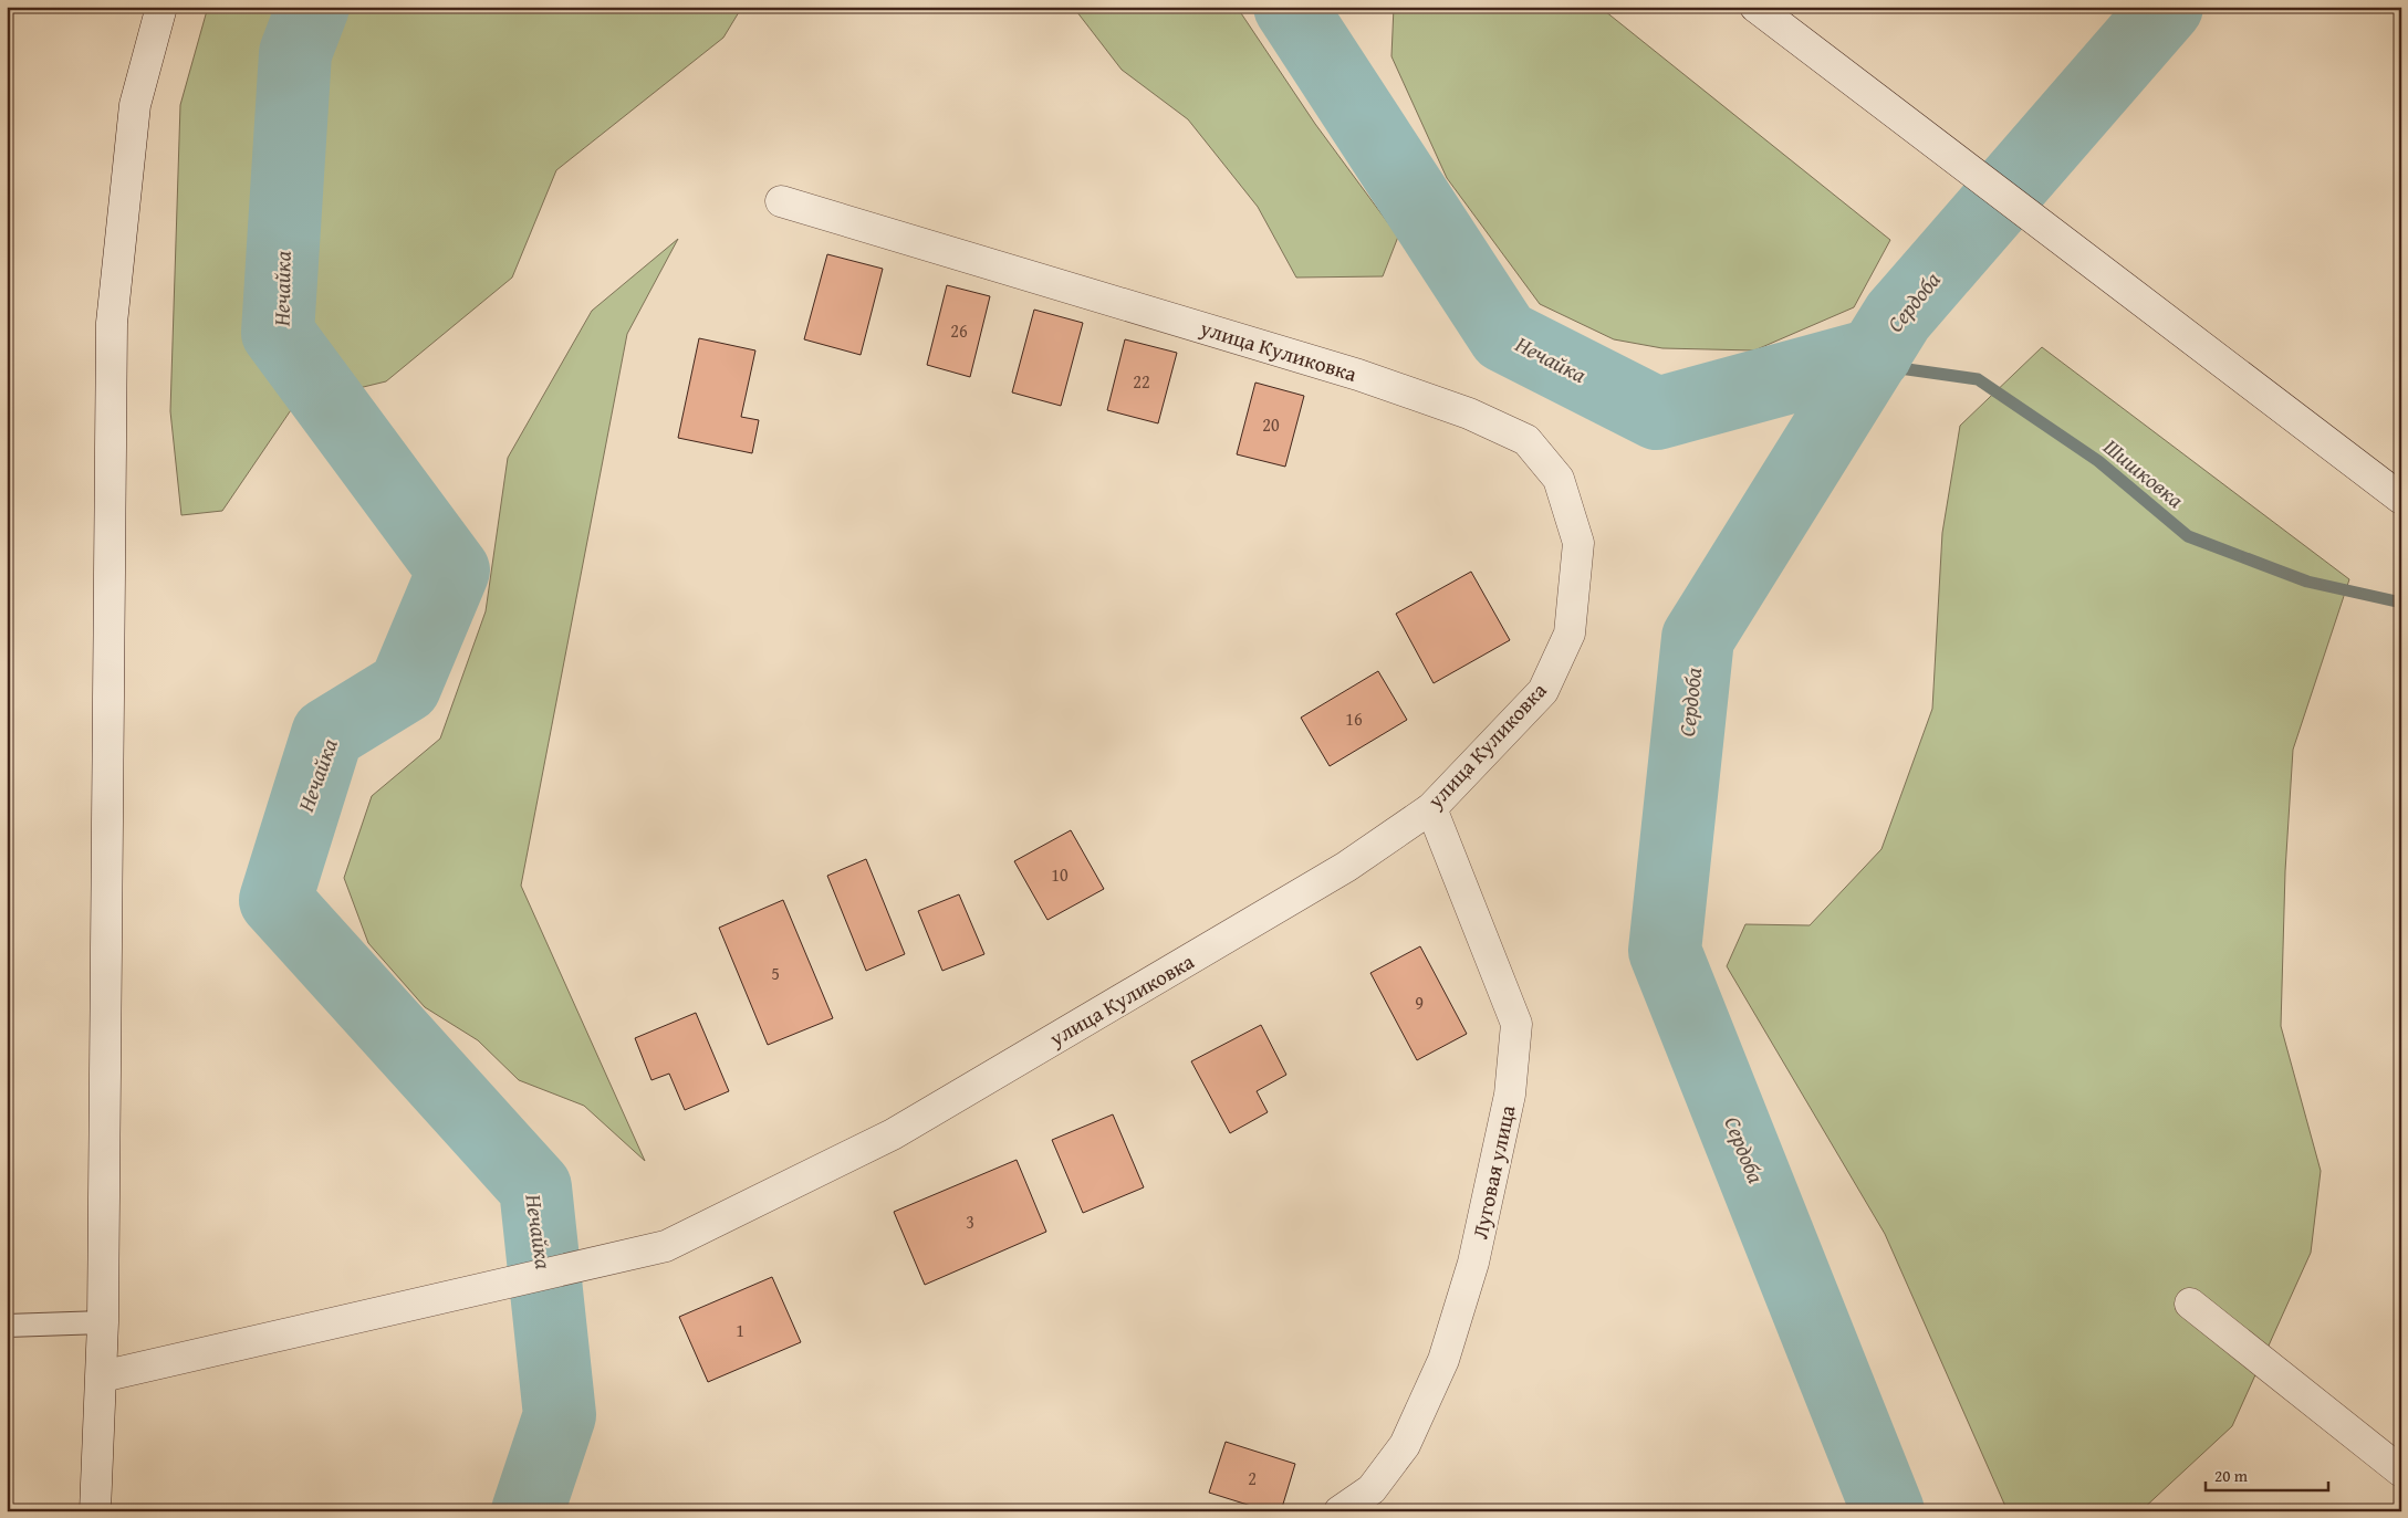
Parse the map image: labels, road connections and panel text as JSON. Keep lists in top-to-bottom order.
{
  "streets": {
    "street": ["улица Куликовка", "Луговая улица"]
  },
  "crossings": [
    ["улица Куликовка", "Луговая улица"]
  ],
  "water": ["Нечайка", "Сердоба", "Шишковка"],
  "house_numbers": [
    "26",
    "22",
    "20",
    "16",
    "10",
    "5",
    "9",
    "3",
    "1",
    "2"
  ],
  "scale_bar": "20 m"
}
